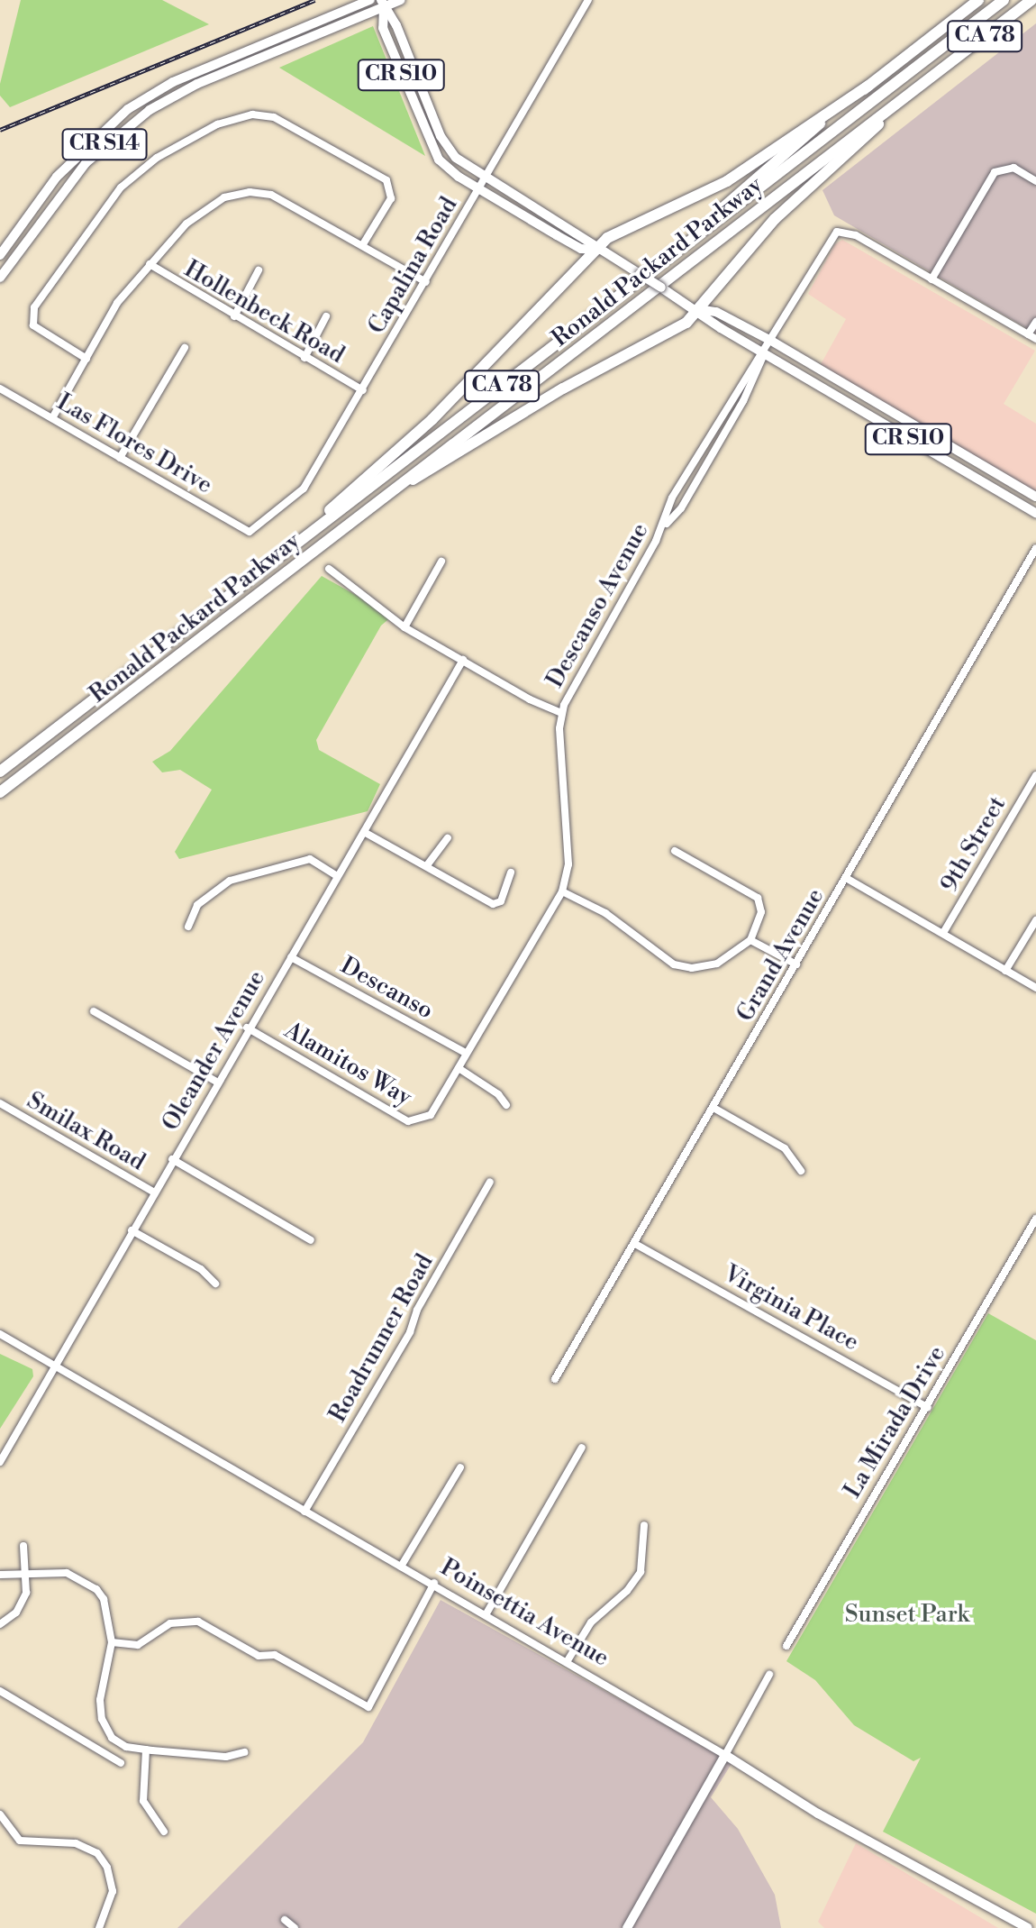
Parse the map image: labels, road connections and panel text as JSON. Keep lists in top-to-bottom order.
{
  "streets": {
    "highway": ["CA 78", "Ronald Packard Parkway"],
    "main road": ["CR S10", "CR S14", "Poinsettia Avenue"],
    "street": [
      "Capalina Road",
      "Hollenbeck Road",
      "Las Flores Drive",
      "Descanso Avenue",
      "9th Street",
      "Grand Avenue",
      "Descanso",
      "Oleander Avenue",
      "Alamitos Way",
      "Smilax Road",
      "Virginia Place",
      "Roadrunner Road",
      "La Mirada Drive"
    ]
  },
  "crossings": [
    ["CR S10", "CR S14"],
    ["CR S10", "Capalina Road"],
    ["CR S10", "Descanso Avenue"],
    ["Capalina Road", "Hollenbeck Road"],
    ["Capalina Road", "Las Flores Drive"],
    ["Descanso Avenue", "Descanso"],
    ["Descanso Avenue", "Alamitos Way"],
    ["Grand Avenue", "Virginia Place"],
    ["Descanso", "Oleander Avenue"],
    ["Oleander Avenue", "Alamitos Way"],
    ["Oleander Avenue", "Smilax Road"],
    ["Oleander Avenue", "Poinsettia Avenue"],
    ["Virginia Place", "La Mirada Drive"],
    ["Roadrunner Road", "Poinsettia Avenue"]
  ],
  "parks": ["Sunset Park"]
}
